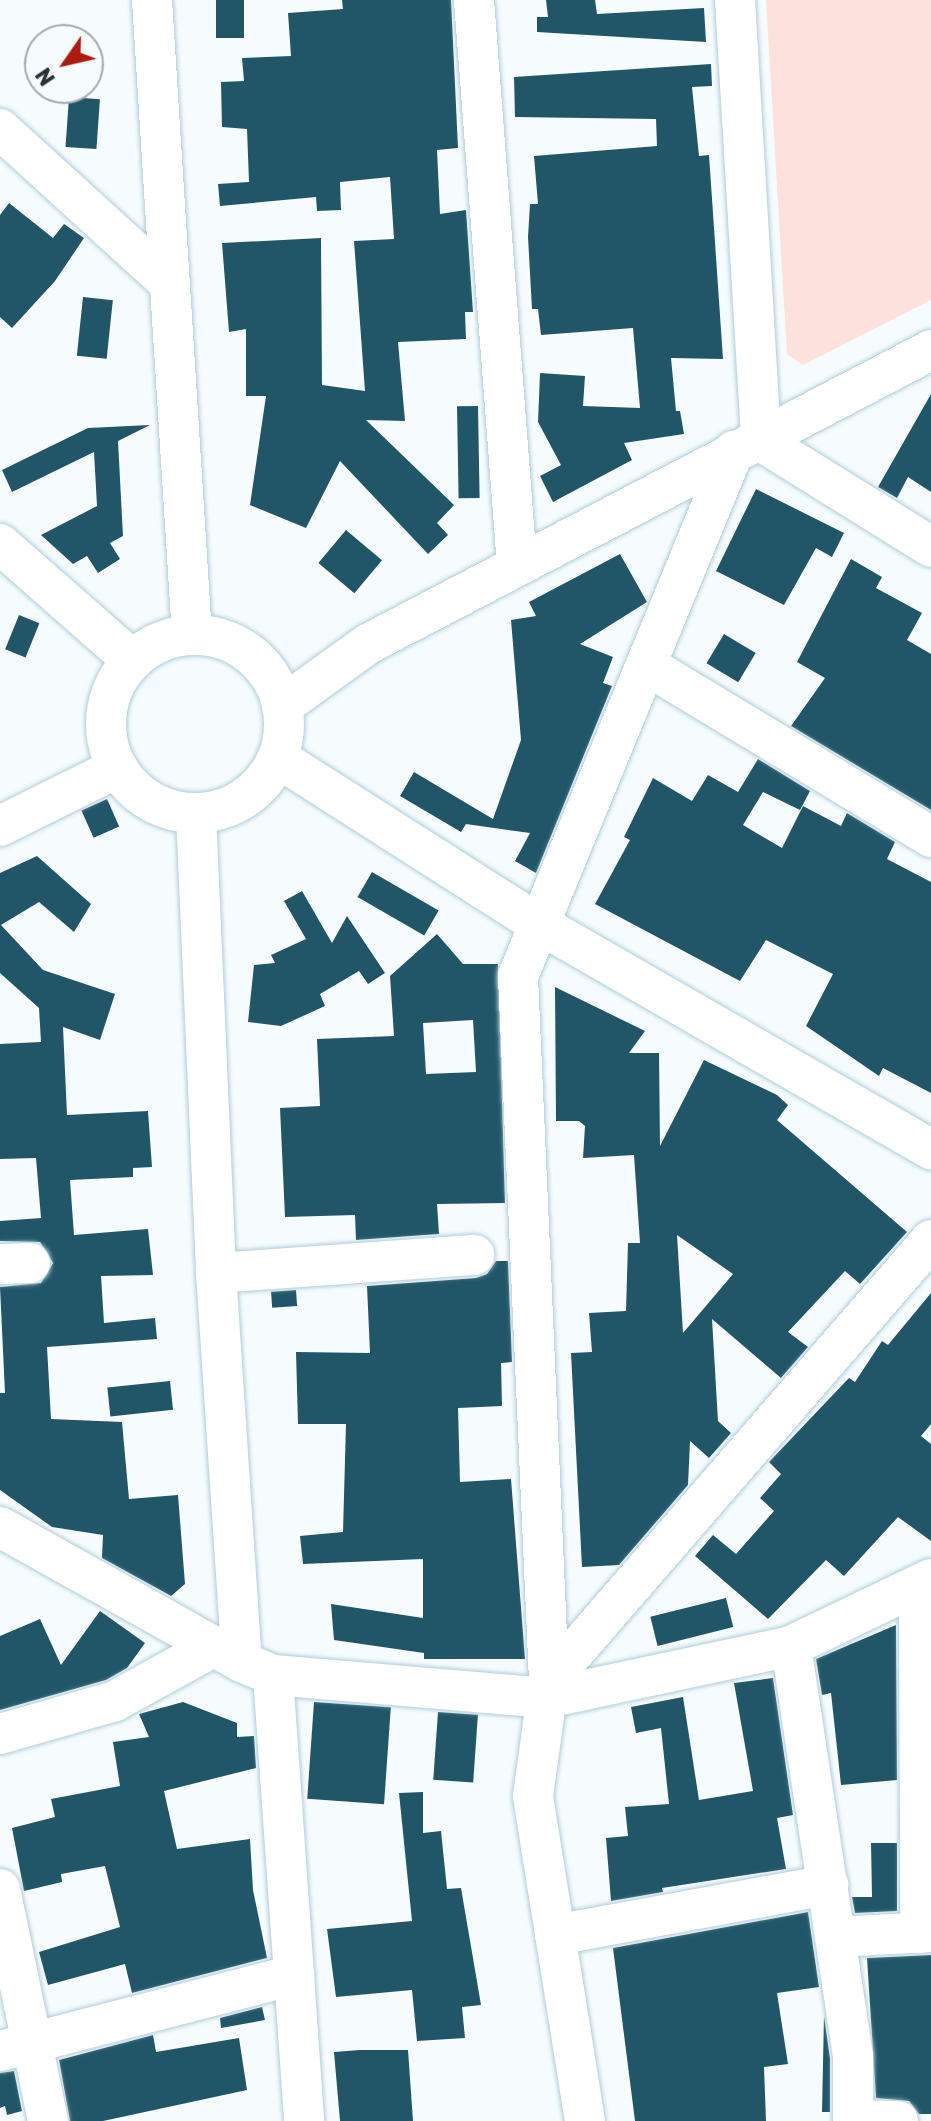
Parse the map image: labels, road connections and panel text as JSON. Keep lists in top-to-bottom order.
{
  "north": "bottom left"
}
